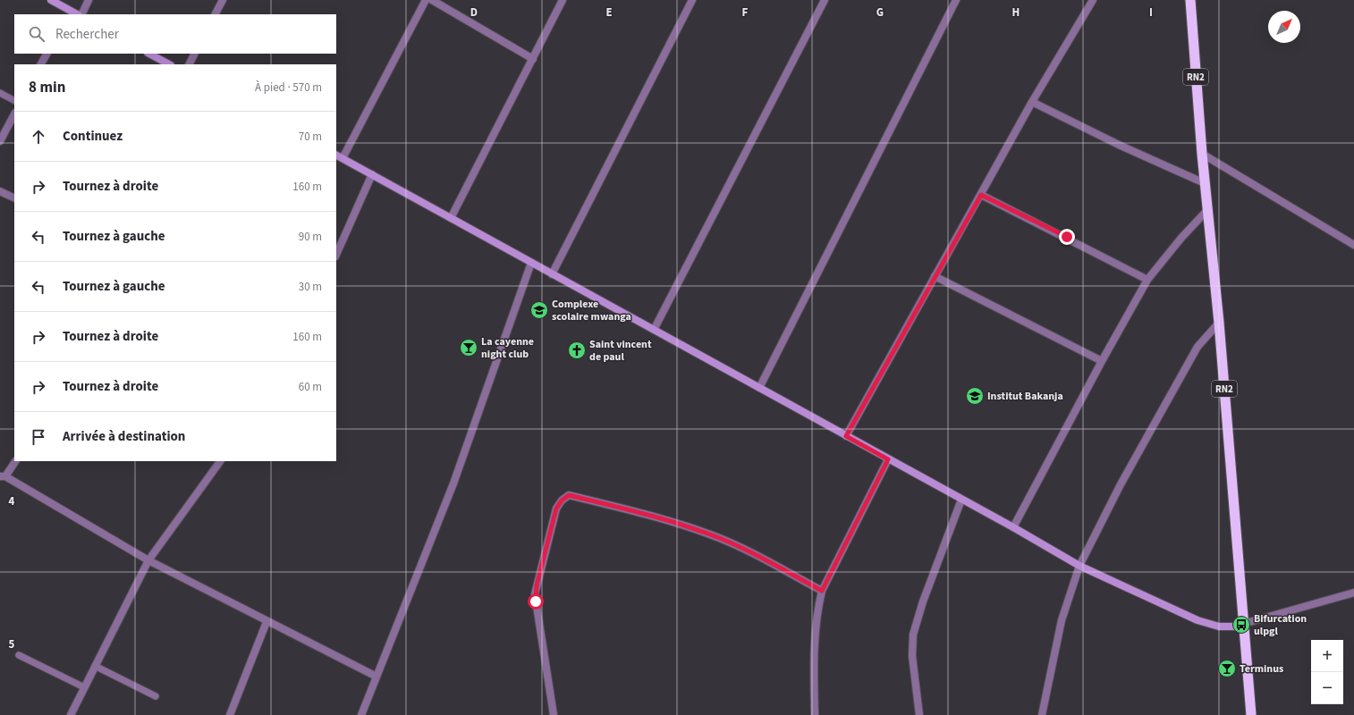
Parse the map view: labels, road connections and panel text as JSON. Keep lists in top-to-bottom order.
{
  "streets": {
    "highway": ["RN2"]
  },
  "places": {
    "school or university": ["Complexe scolaire mwanga", "Institut Bakanja"],
    "bar": ["La cayenne night club", "Terminus"],
    "church": ["Saint vincent de paul"],
    "bus stop": ["Bifurcation ulpgl"]
  },
  "north": "top right",
  "page": {
    "search": "Rechercher",
    "heading": ["8 min", "À pied · 570 m"],
    "list": [
      ["Continuez", "70 m"],
      ["Tournez à droite", "160 m"],
      ["Tournez à gauche", "90 m"],
      ["Tournez à gauche", "30 m"],
      ["Tournez à droite", "160 m"],
      ["Tournez à droite", "60 m"],
      "Arrivée à destination"
    ],
    "map_buttons": ["+", "−"]
  },
  "grid": {
    "columns": [
      "D",
      "E",
      "F",
      "G",
      "H",
      "I"
    ],
    "rows": ["4", "5"]
  }
}
